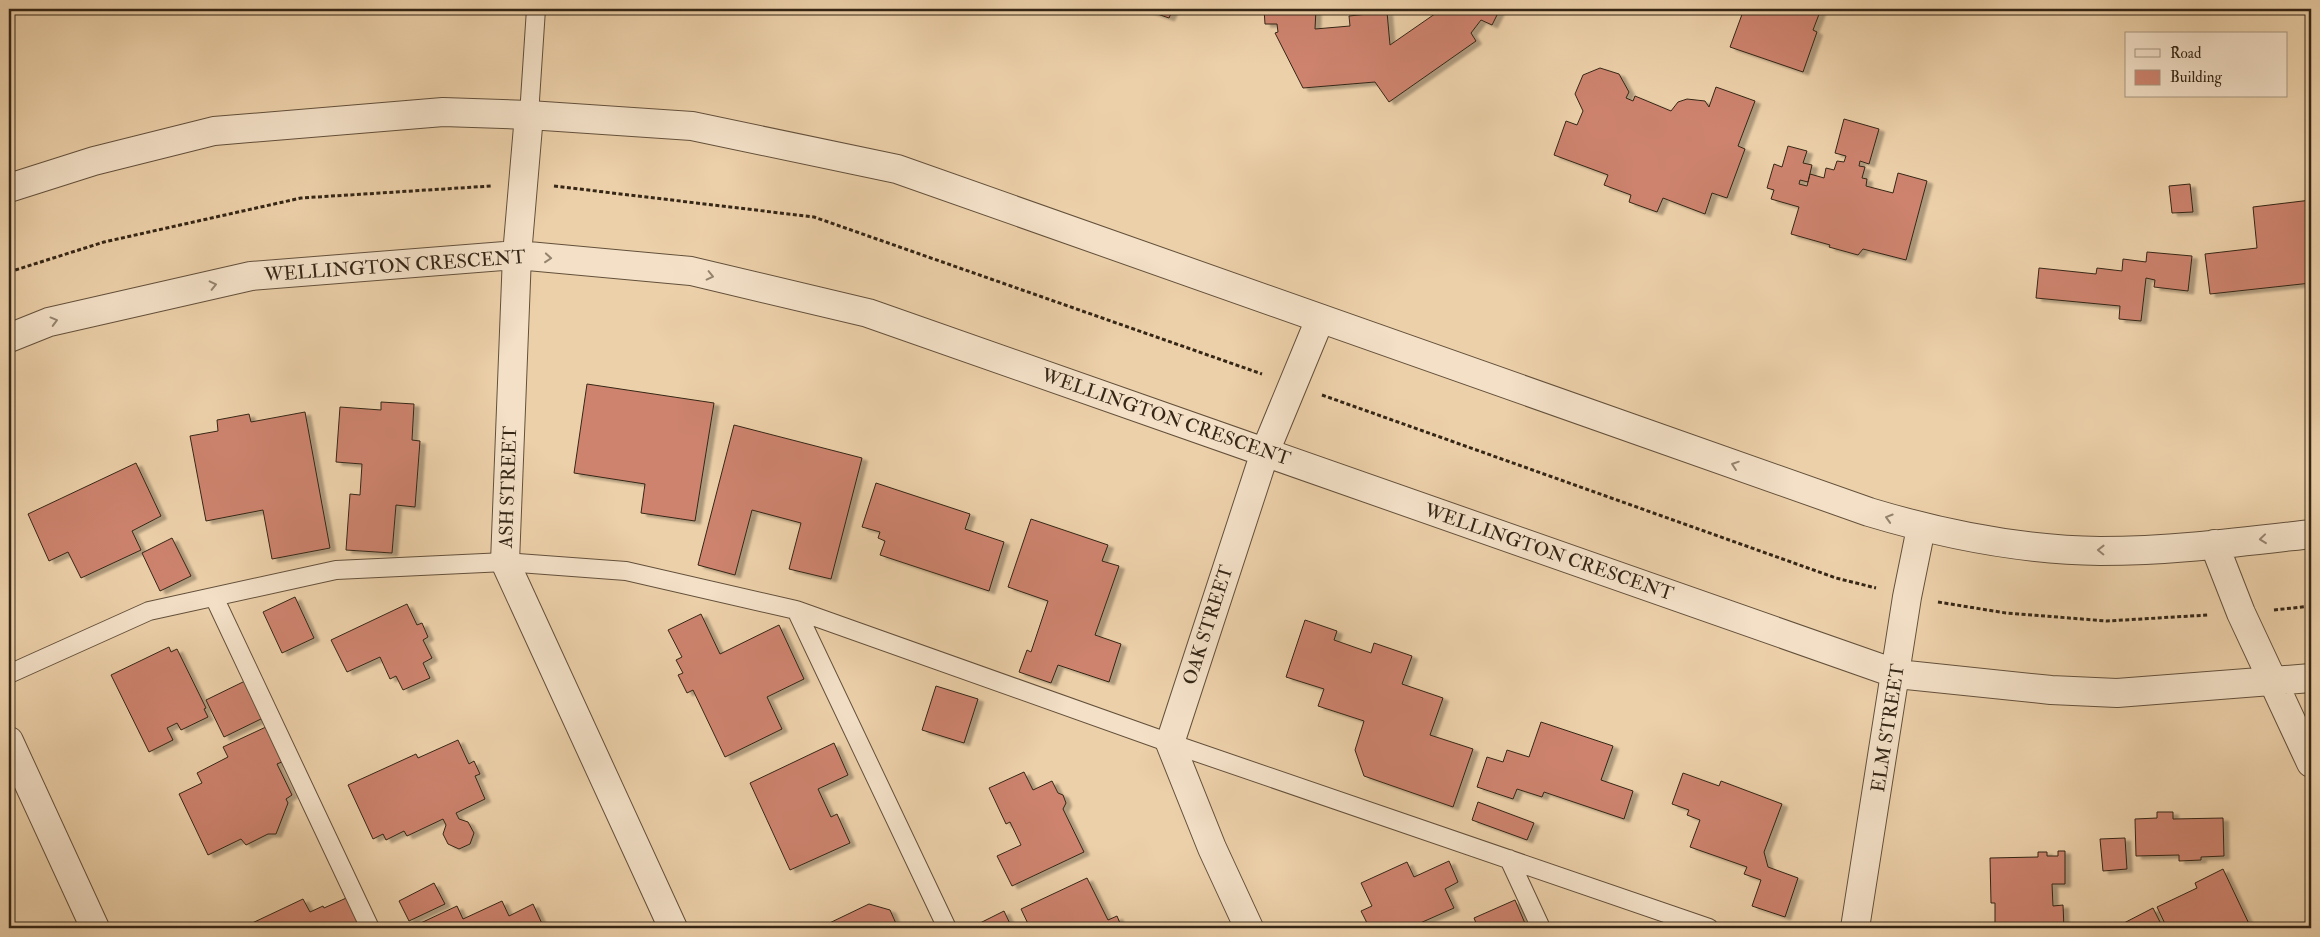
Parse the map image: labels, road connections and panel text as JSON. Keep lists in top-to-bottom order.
{
  "streets": {
    "street": [
      "WELLINGTON CRESCENT",
      "ASH STREET",
      "OAK STREET",
      "ELM STREET"
    ]
  },
  "crossings": [
    ["WELLINGTON CRESCENT", "ASH STREET"],
    ["WELLINGTON CRESCENT", "OAK STREET"],
    ["WELLINGTON CRESCENT", "ELM STREET"]
  ],
  "legend": ["Road", "Building"]
}
